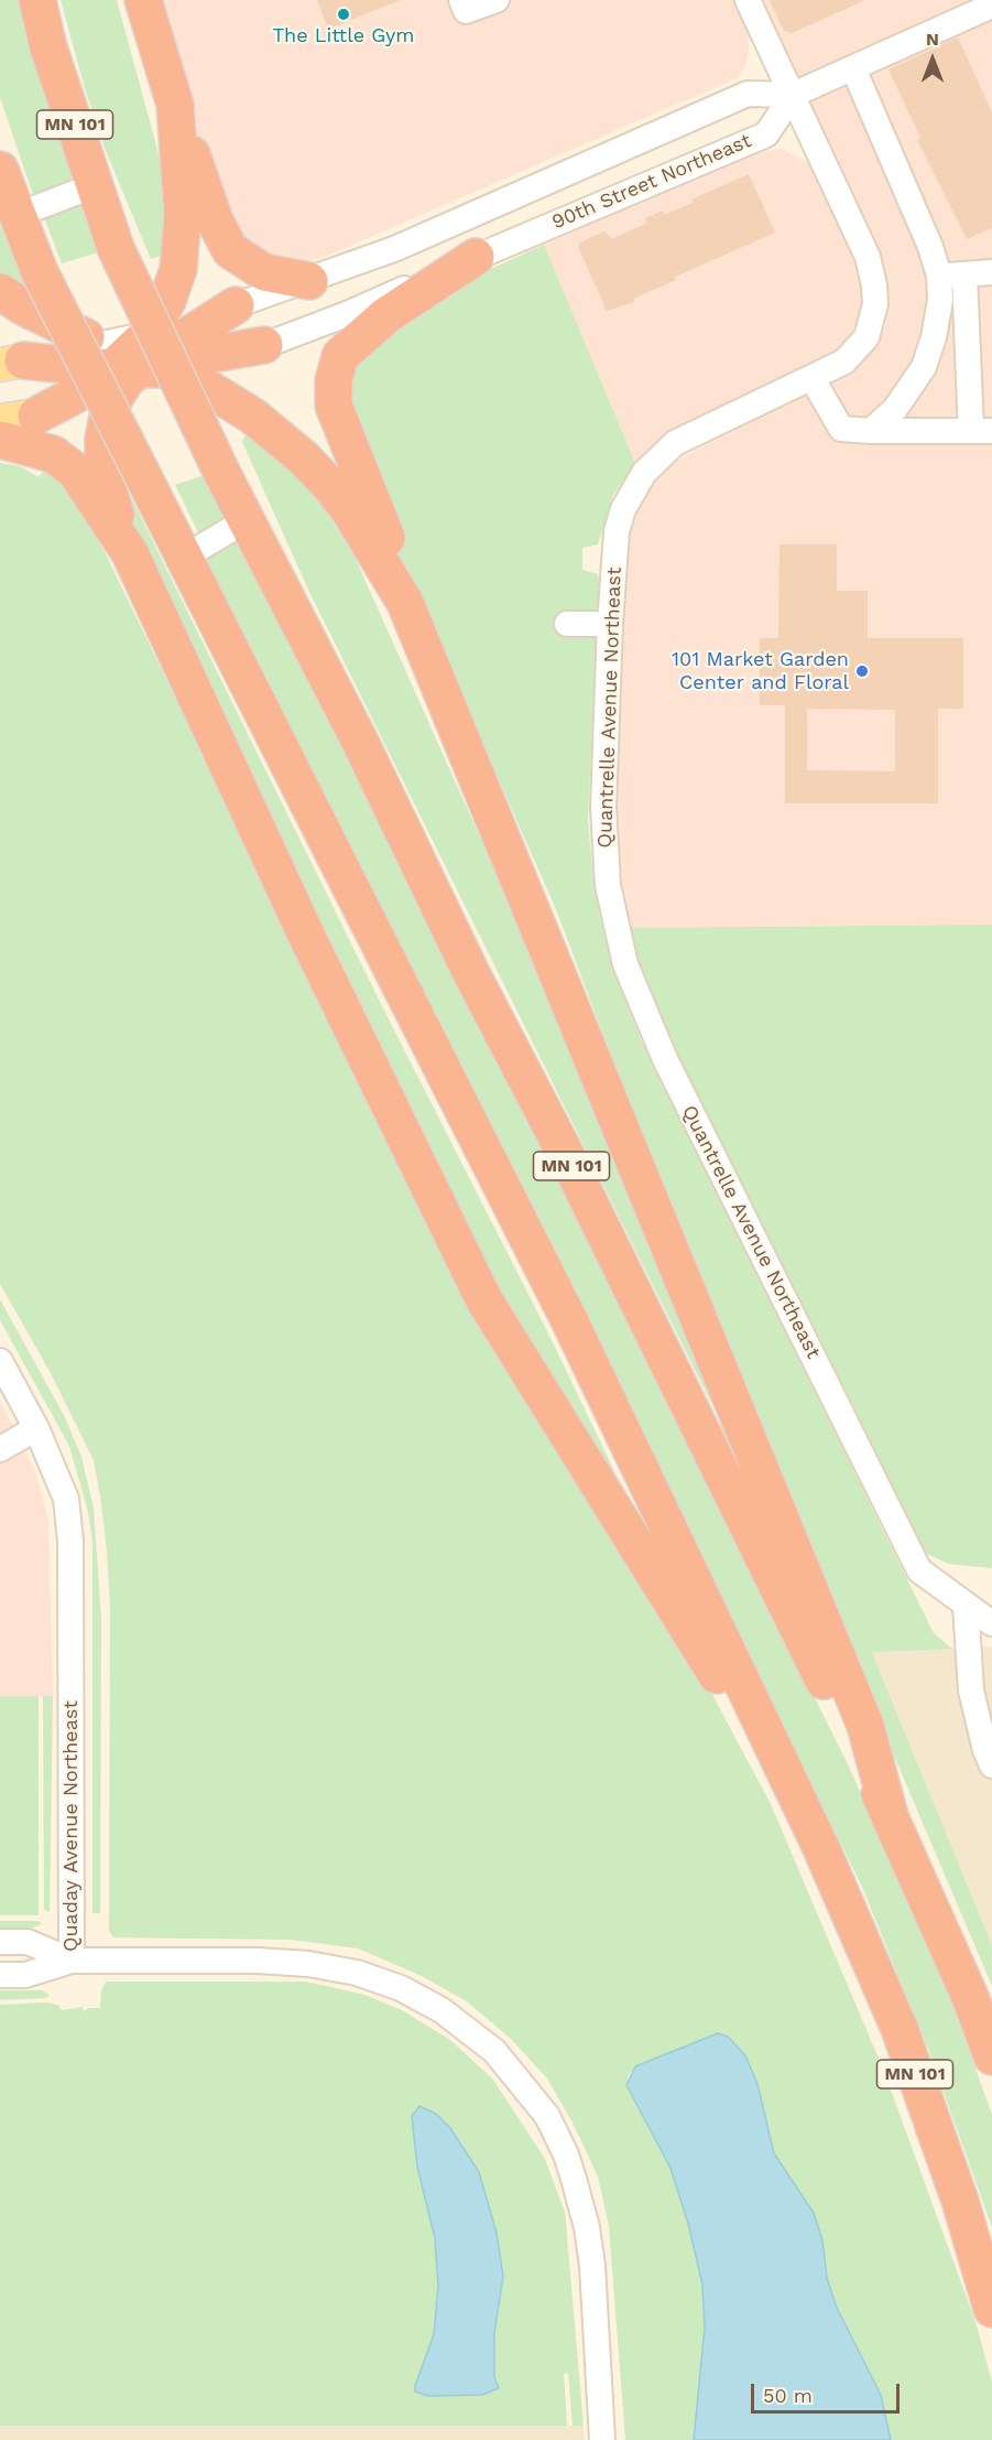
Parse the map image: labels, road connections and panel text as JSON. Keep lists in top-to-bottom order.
{
  "streets": {
    "highway": ["MN 101"],
    "street": ["90th Street Northeast", "Quantrelle Avenue Northeast", "Quaday Avenue Northeast"]
  },
  "crossings": [
    ["90th Street Northeast", "Quantrelle Avenue Northeast"]
  ],
  "places": ["The Little Gym", "101 Market Garden Center and Floral"],
  "scale_bar": "50 m",
  "north": "top"
}
